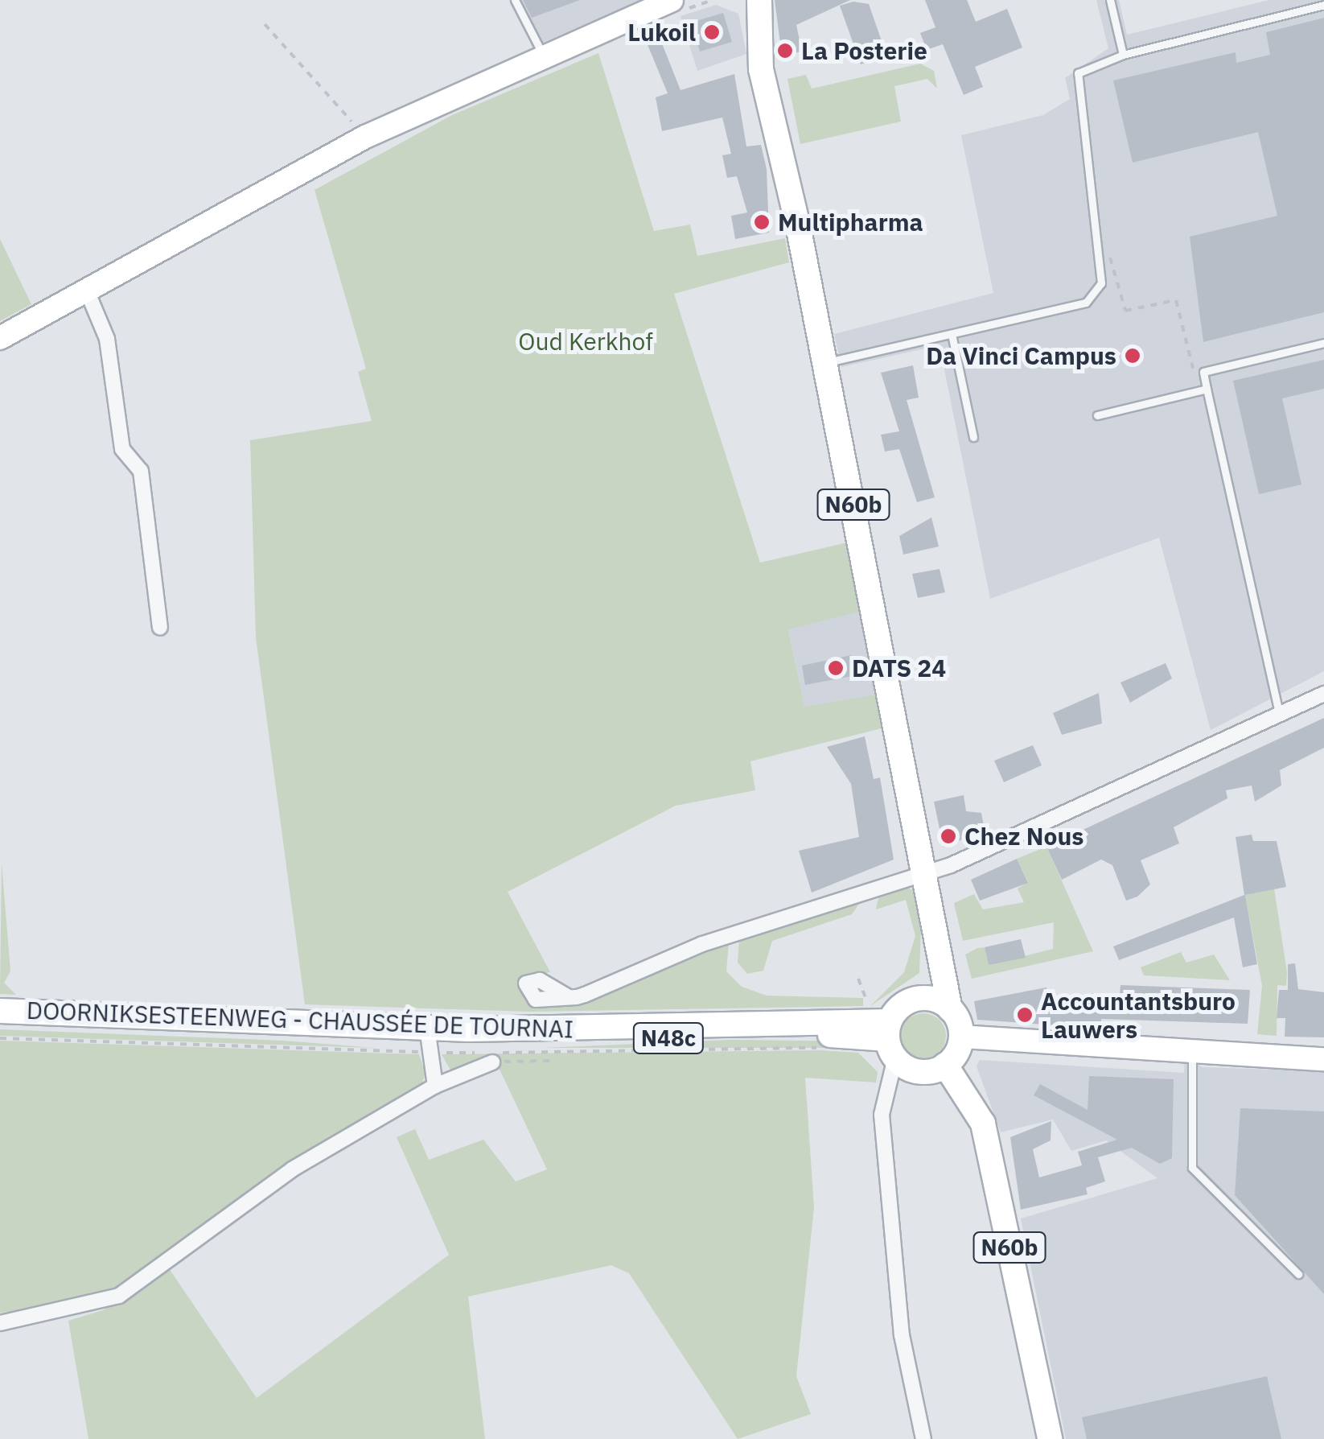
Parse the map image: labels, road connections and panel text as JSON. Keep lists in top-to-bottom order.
{
  "streets": {
    "main road": ["N60b", "DOORNIKSESTEENWEG - CHAUSSÉE DE TOURNAI", "N48c"]
  },
  "crossings": [
    ["N60b", "DOORNIKSESTEENWEG - CHAUSSÉE DE TOURNAI"]
  ],
  "parks": ["Oud Kerkhof"],
  "places": [
    "Lukoil",
    "La Posterie",
    "Multipharma",
    "Da Vinci Campus",
    "DATS 24",
    "Chez Nous",
    "Accountantsburo Lauwers"
  ]
}
